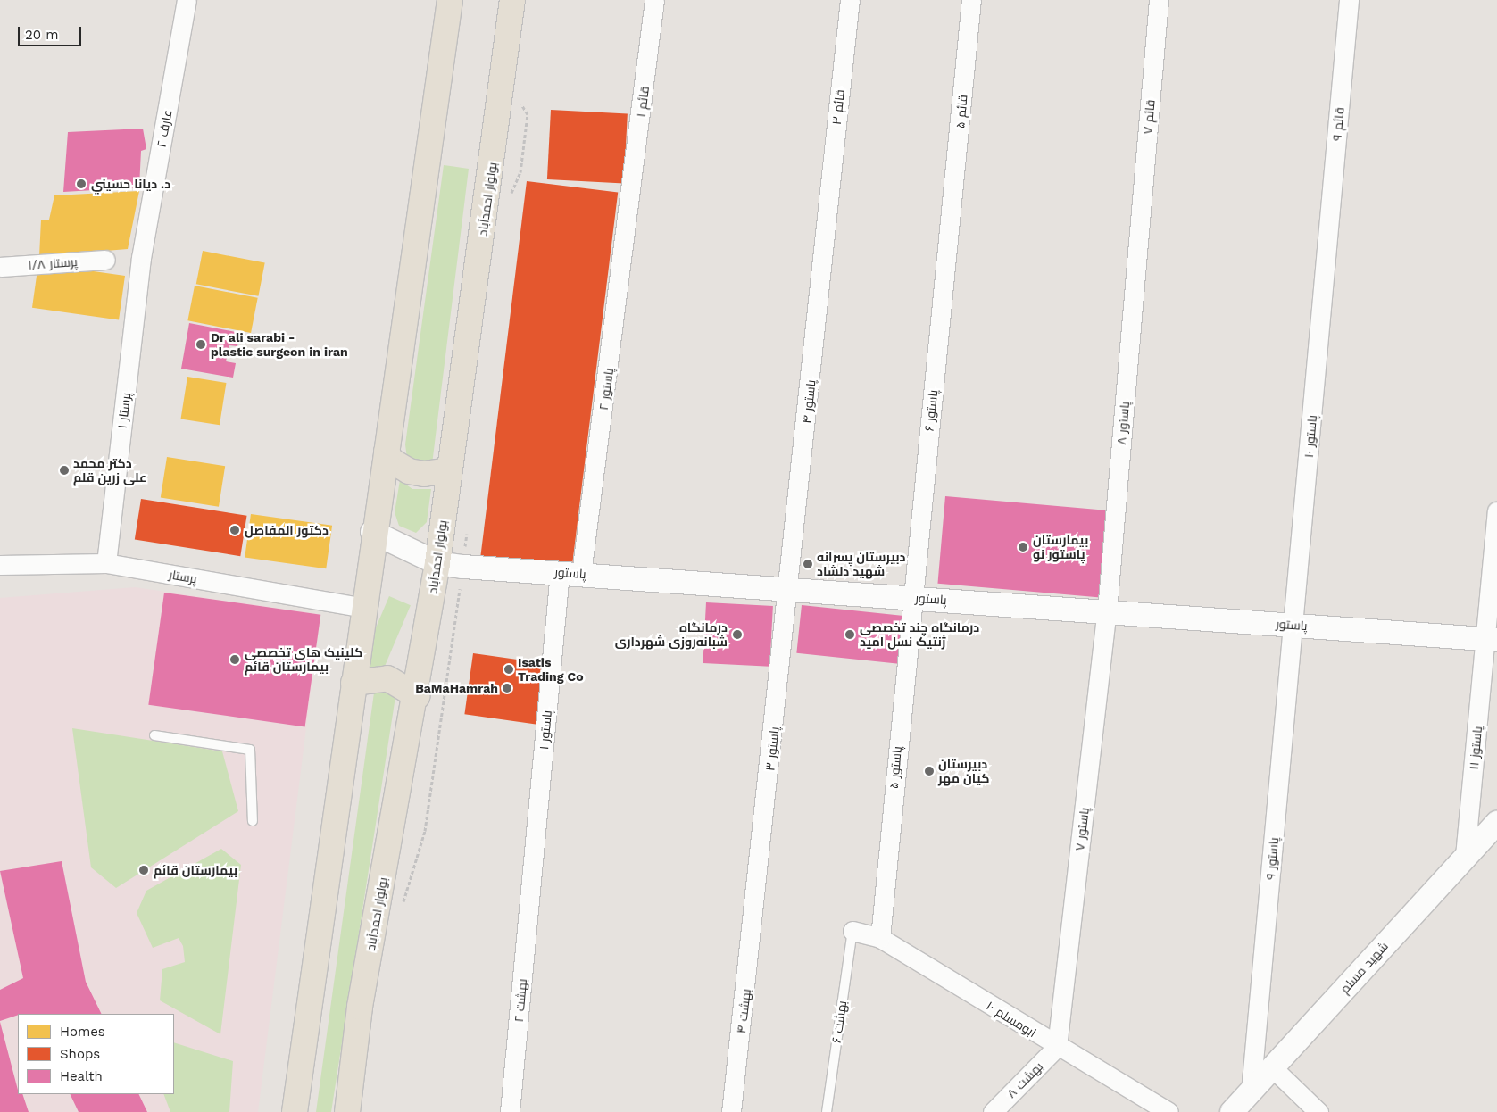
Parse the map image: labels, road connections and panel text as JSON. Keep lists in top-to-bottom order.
{
  "streets": {
    "main road": ["بولوار احمدآباد"],
    "street": [
      "قائم ۱",
      "قائم ۳",
      "قائم ۵",
      "قائم ۷",
      "قائم ۹",
      "عارف ۲",
      "پرستار ۱/۸",
      "پاستور ۲",
      "پاستور ۴",
      "پرستار ۱",
      "پاستور ۶",
      "پاستور ۸",
      "پاستور ۱۰",
      "پاستور",
      "پرستار",
      "پاستور ۱",
      "پاستوز ۱۱",
      "پاستور ۳",
      "پاستور ۵",
      "پاستور ۷",
      "پاستور ۹",
      "شهید مسلم",
      "بهشت ۲",
      "بهشت ۴",
      "ابومسلم ۱۰",
      "بهشت ۸"
    ],
    "lane": ["بهشت ۶"]
  },
  "crossings": [
    ["قائم ۱", "پاستور ۲"],
    ["قائم ۳", "پاستور ۴"],
    ["قائم ۵", "پاستور ۶"],
    ["قائم ۷", "پاستور ۸"],
    ["قائم ۹", "پاستور ۱۰"],
    ["عارف ۲", "پرستار ۱"],
    ["بولوار احمدآباد", "پاستور"],
    ["پاستور ۲", "پاستور"],
    ["پاستور ۲", "پاستور ۱"],
    ["پاستور ۴", "پاستور"],
    ["پاستور ۴", "پاستور ۳"],
    ["پرستار ۱", "پرستار"],
    ["پاستور ۶", "پاستور"],
    ["پاستور ۶", "پاستور ۵"],
    ["پاستور ۸", "پاستور"],
    ["پاستور ۸", "پاستور ۷"],
    ["پاستور ۱۰", "پاستور"],
    ["پاستور ۱۰", "پاستور ۹"],
    ["پاستور", "پاستور ۱"],
    ["پاستور", "پاستوز ۱۱"],
    ["پاستور", "پاستور ۳"],
    ["پاستور", "پاستور ۵"],
    ["پاستور", "پاستور ۷"],
    ["پاستور", "پاستور ۹"],
    ["پاستور ۱", "بهشت ۲"],
    ["پاستوز ۱۱", "شهید مسلم"],
    ["پاستور ۳", "بهشت ۴"],
    ["پاستور ۵", "ابومسلم ۱۰"],
    ["پاستور ۷", "ابومسلم ۱۰"],
    ["پاستور ۷", "بهشت ۸"],
    ["پاستور ۹", "شهید مسلم"],
    ["ابومسلم ۱۰", "بهشت ۶"],
    ["ابومسلم ۱۰", "بهشت ۸"]
  ],
  "places": [
    "د. ديانا حسيني",
    "Dr ali sarabi - plastic surgeon in iran",
    "دکتر محمد علی زرین قلم",
    "دكتور المفاصل",
    "بیمارستان پاستور نو",
    "دبیرستان پسرانه شهید دلشاد",
    "درمانگاه شبانه‌روزی شهرداری",
    "درمانگاه چند تخصصی ژنتیک نسل امید",
    "کلینیک های تخصصی بیمارستان قائم",
    "Isatis Trading Co",
    "BaMaHamrah",
    "دبیرستان کیان مهر",
    "بیمارستان قائم"
  ],
  "legend": ["Homes", "Shops", "Health"],
  "scale_bar": "20 m"
}
